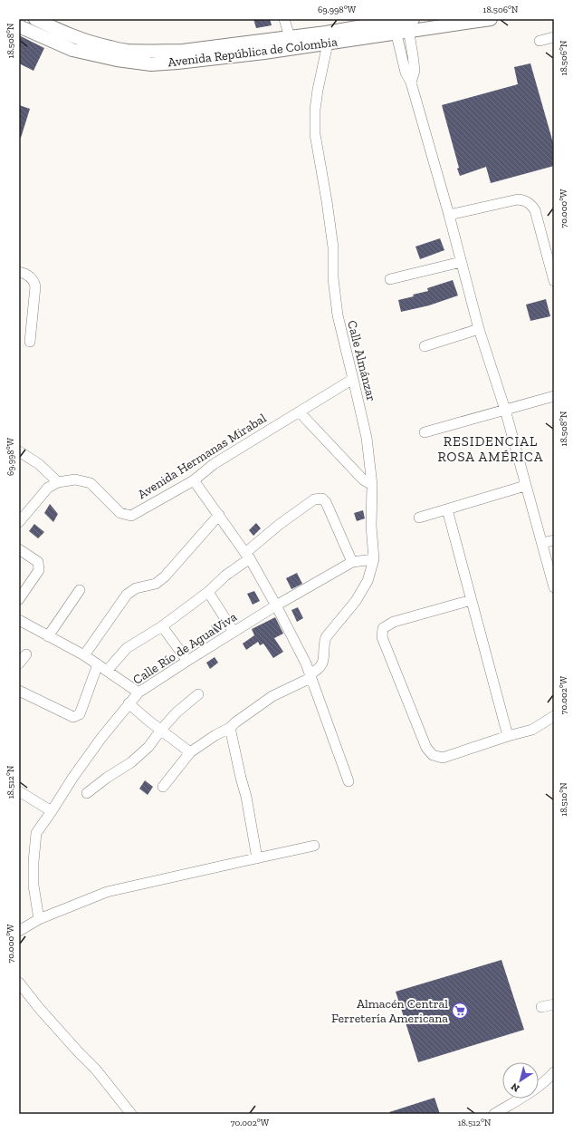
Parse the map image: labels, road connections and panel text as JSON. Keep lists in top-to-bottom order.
{
  "streets": {
    "main road": ["Avenida República de Colombia"],
    "street": ["Calle Almánzar", "Avenida Hermanas Mirabal", "Calle Río de Agua Viva"]
  },
  "crossings": [
    ["Avenida República de Colombia", "Calle Almánzar"],
    ["Calle Almánzar", "Avenida Hermanas Mirabal"],
    ["Calle Almánzar", "Calle Río de Agua Viva"]
  ],
  "districts": ["RESIDENCIAL ROSA AMÉRICA"],
  "places": {
    "supermarket": ["Almacén Central Ferretería Americana"]
  },
  "north": "bottom left",
  "coordinates": [
    "69.998°W",
    "18.506°N",
    "18.508°N",
    "70.000°W",
    "70.002°W",
    "18.512°N",
    "18.510°N"
  ]
}
